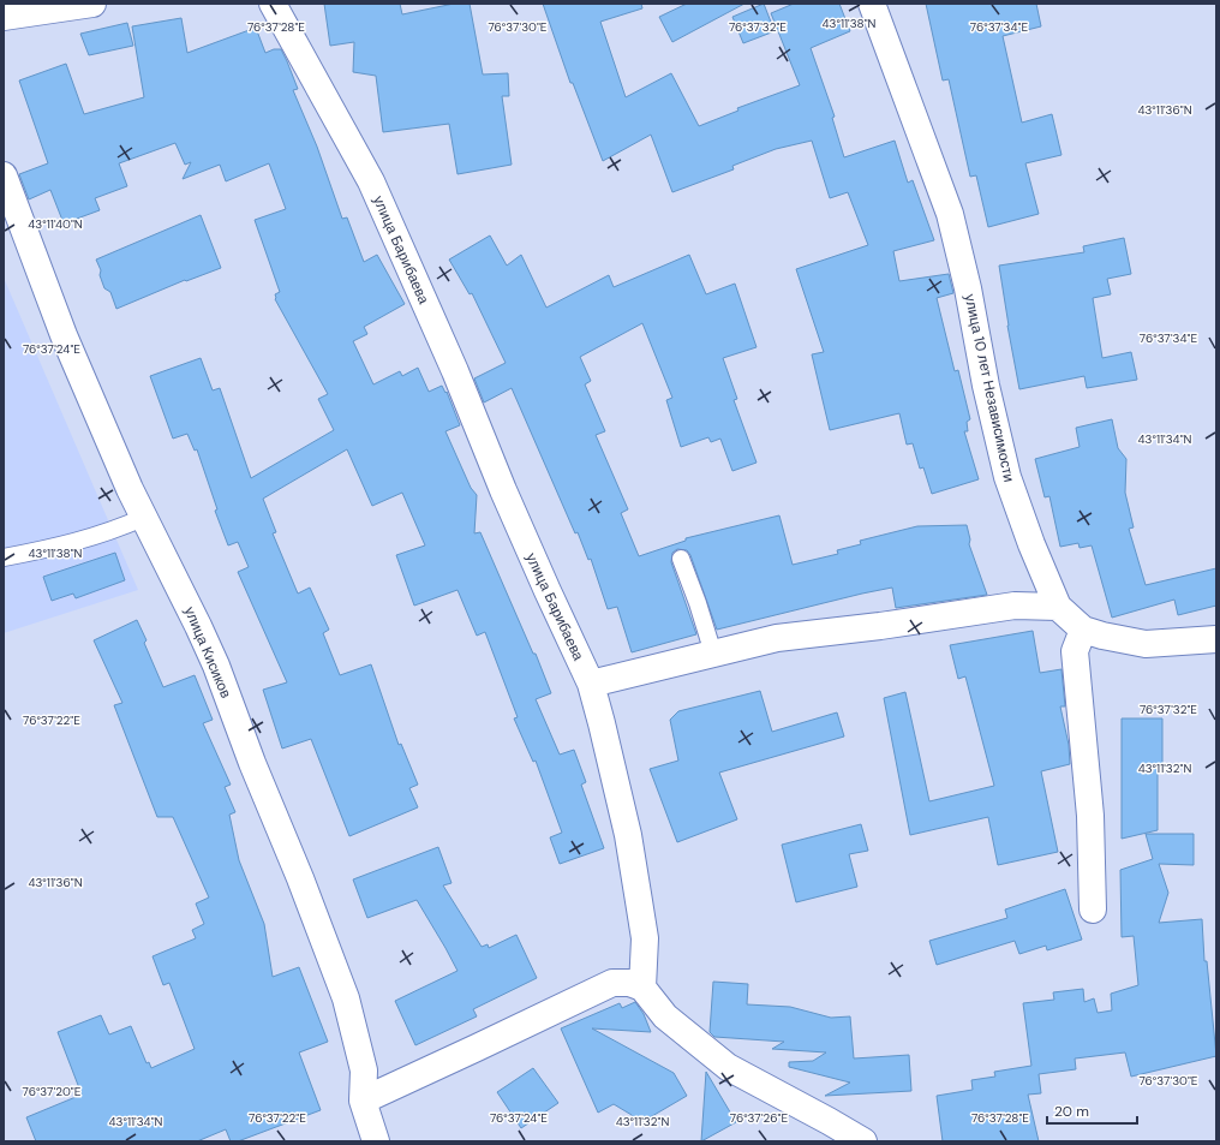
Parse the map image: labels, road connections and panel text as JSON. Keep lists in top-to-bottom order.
{
  "streets": {
    "street": ["улица Барибаева", "улица 10 лет Независимости", "улица Кисиков"]
  },
  "scale_bar": "20 m",
  "coordinates": [
    "43°11'38\"N",
    "76°37'28\"E",
    "76°37'30\"E",
    "76°37'32\"E",
    "76°37'34\"E",
    "43°11'36\"N",
    "43°11'40\"N",
    "76°37'24\"E",
    "43°11'34\"N",
    "76°37'22\"E",
    "43°11'32\"N",
    "76°37'20\"E",
    "76°37'26\"E"
  ]
}
